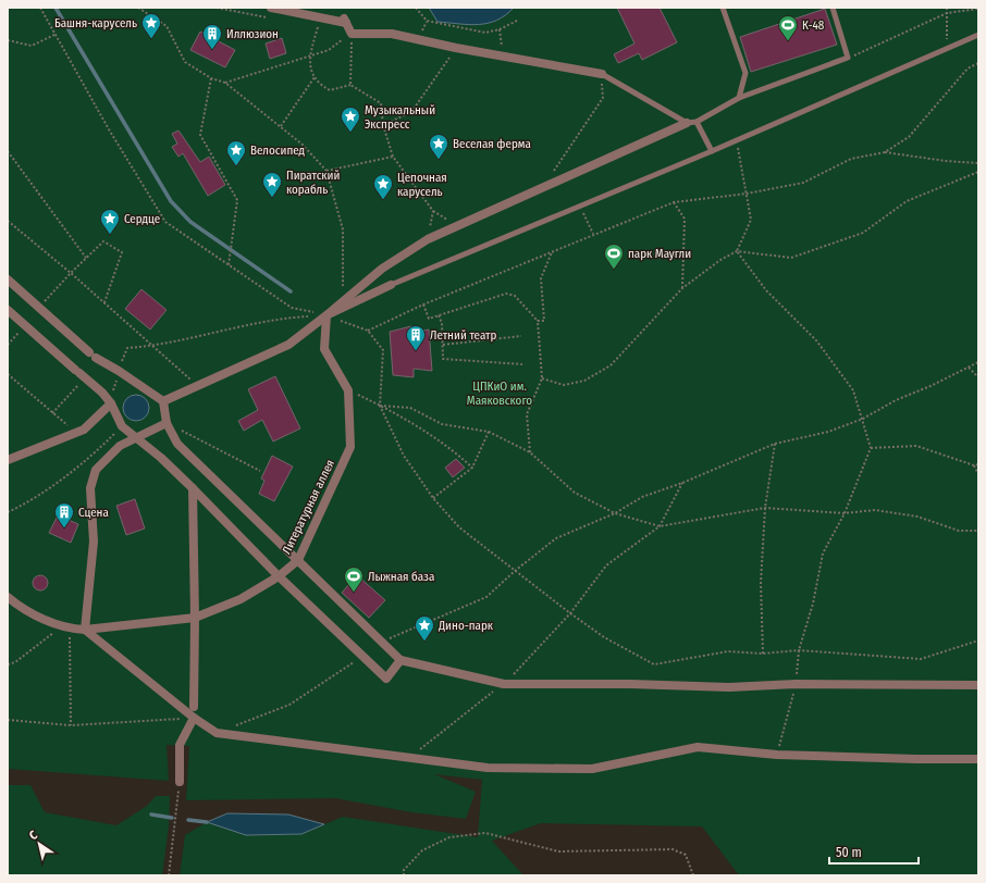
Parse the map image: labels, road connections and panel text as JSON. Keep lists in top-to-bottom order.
{
  "streets": {
    "street": ["Литературная аллея"]
  },
  "parks": ["ЦПКиО им. Маяковского"],
  "places": {
    "place": [
      "Башня-карусель",
      "Музыкальный Экспресс",
      "Веселая ферма",
      "Велосипед",
      "Пиратский корабль",
      "Цепочная карусель",
      "Сердце",
      "Дино-парк"
    ],
    "sports": ["К-48", "парк Маугли", "Лыжная база"],
    "building": ["Иллюзион", "Летний театр", "Сцена"]
  },
  "scale_bar": "50 m",
  "north": "top left"
}
